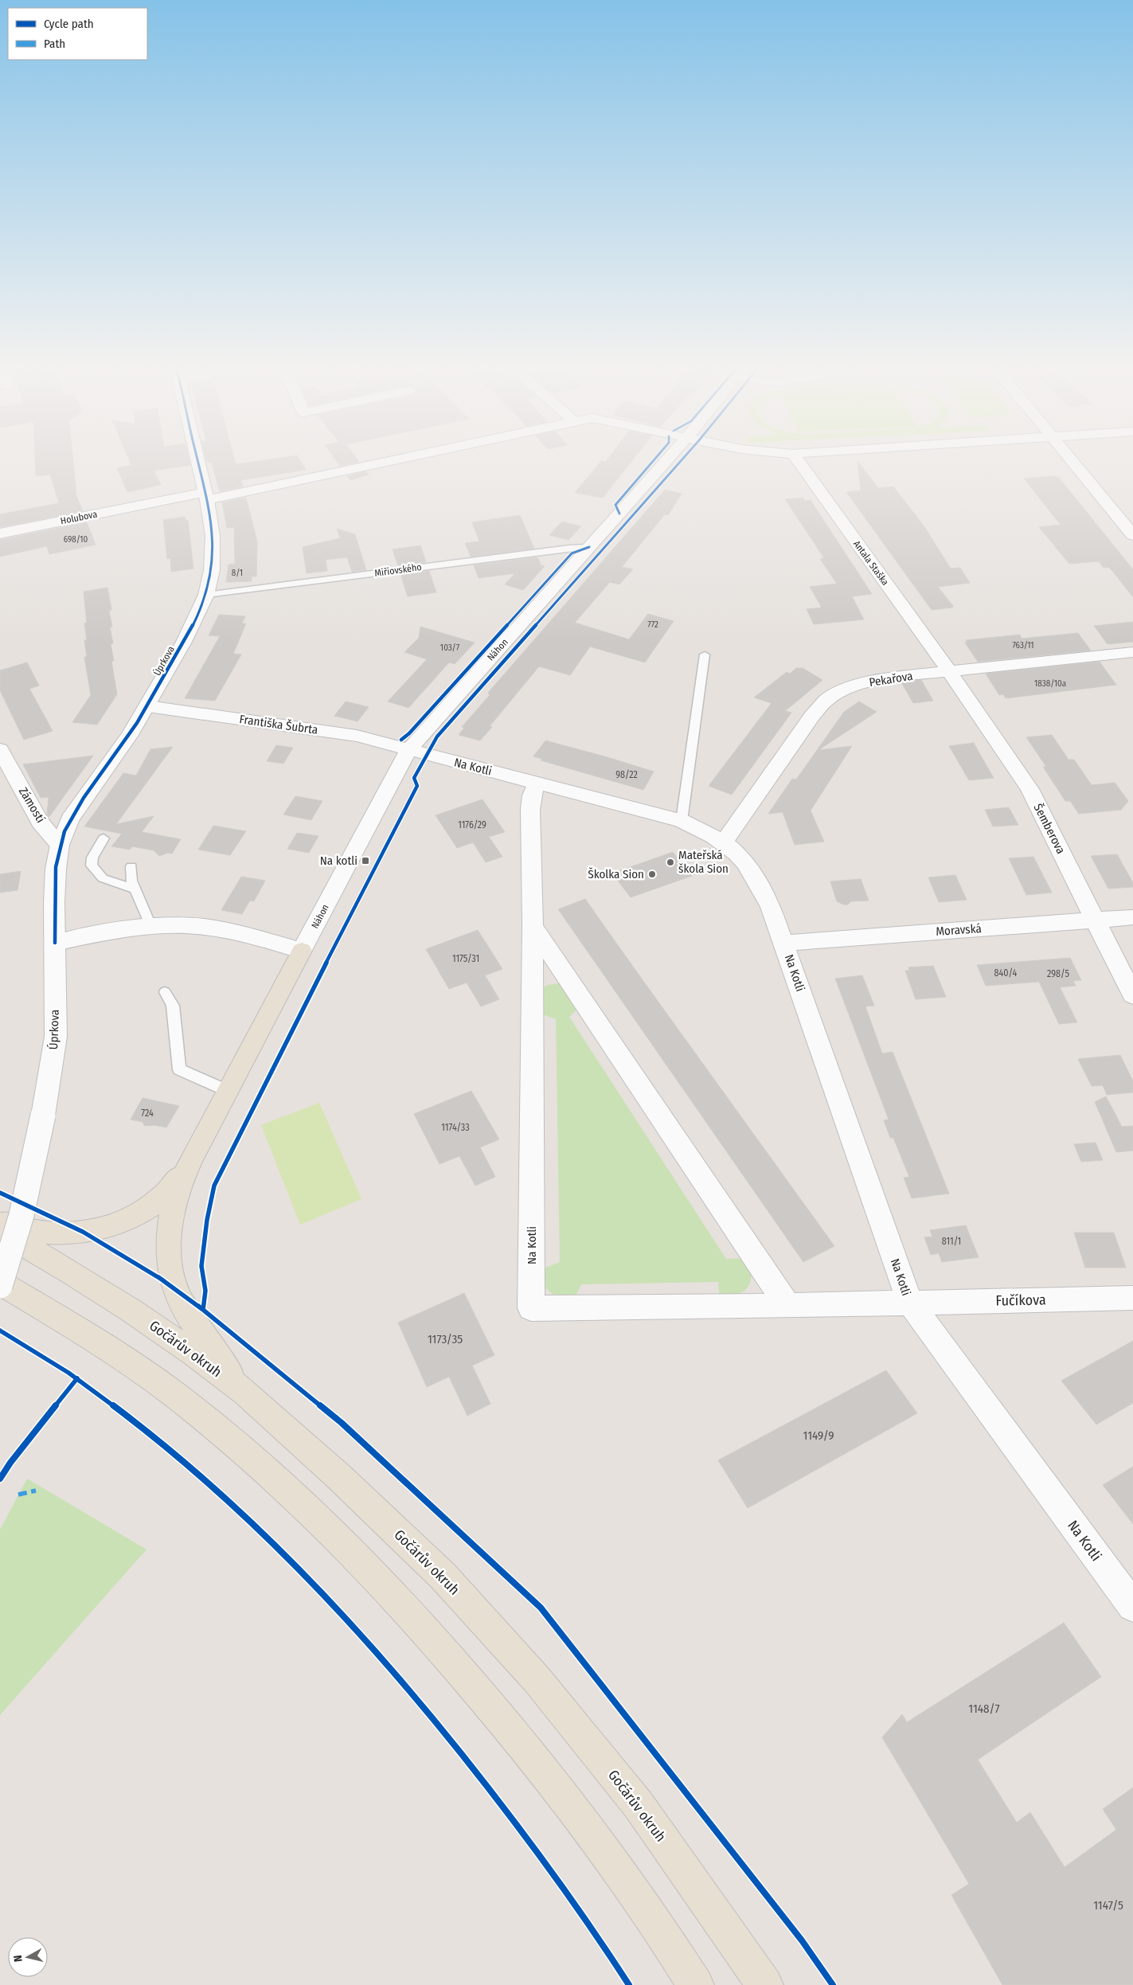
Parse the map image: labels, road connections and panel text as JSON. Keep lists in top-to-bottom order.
{
  "streets": {
    "main road": ["Gočárův okruh"],
    "street": [
      "Holubova",
      "Antala Staška",
      "Náhon",
      "Úprkova",
      "Pekařova",
      "Františka Šubrta",
      "Na Kotli",
      "Zámostí",
      "Šemberova",
      "Moravská",
      "Fučíkova"
    ],
    "lane": ["Miřiovského"]
  },
  "crossings": [
    ["Holubova", "Úprkova"],
    ["Antala Staška", "Pekařova"],
    ["Antala Staška", "Šemberova"],
    ["Miřiovského", "Náhon"],
    ["Miřiovského", "Úprkova"],
    ["Náhon", "Františka Šubrta"],
    ["Náhon", "Na Kotli"],
    ["Úprkova", "Františka Šubrta"],
    ["Úprkova", "Zámostí"],
    ["Pekařova", "Na Kotli"],
    ["Pekařova", "Šemberova"],
    ["Františka Šubrta", "Na Kotli"],
    ["Na Kotli", "Moravská"],
    ["Na Kotli", "Fučíkova"],
    ["Šemberova", "Moravská"]
  ],
  "places": {
    "transit": ["Na kotli"],
    "other": ["Mateřská škola Sion", "Školka Sion"]
  },
  "house_numbers": [
    "698/10",
    "8/1",
    "772",
    "763/11",
    "103/7",
    "1838/10a",
    "98/22",
    "1176/29",
    "1175/31",
    "840/4",
    "298/5",
    "724",
    "1174/33",
    "811/1",
    "1173/35",
    "1149/9",
    "1148/7",
    "1147/5"
  ],
  "legend": ["Cycle path", "Path"],
  "north": "left"
}
